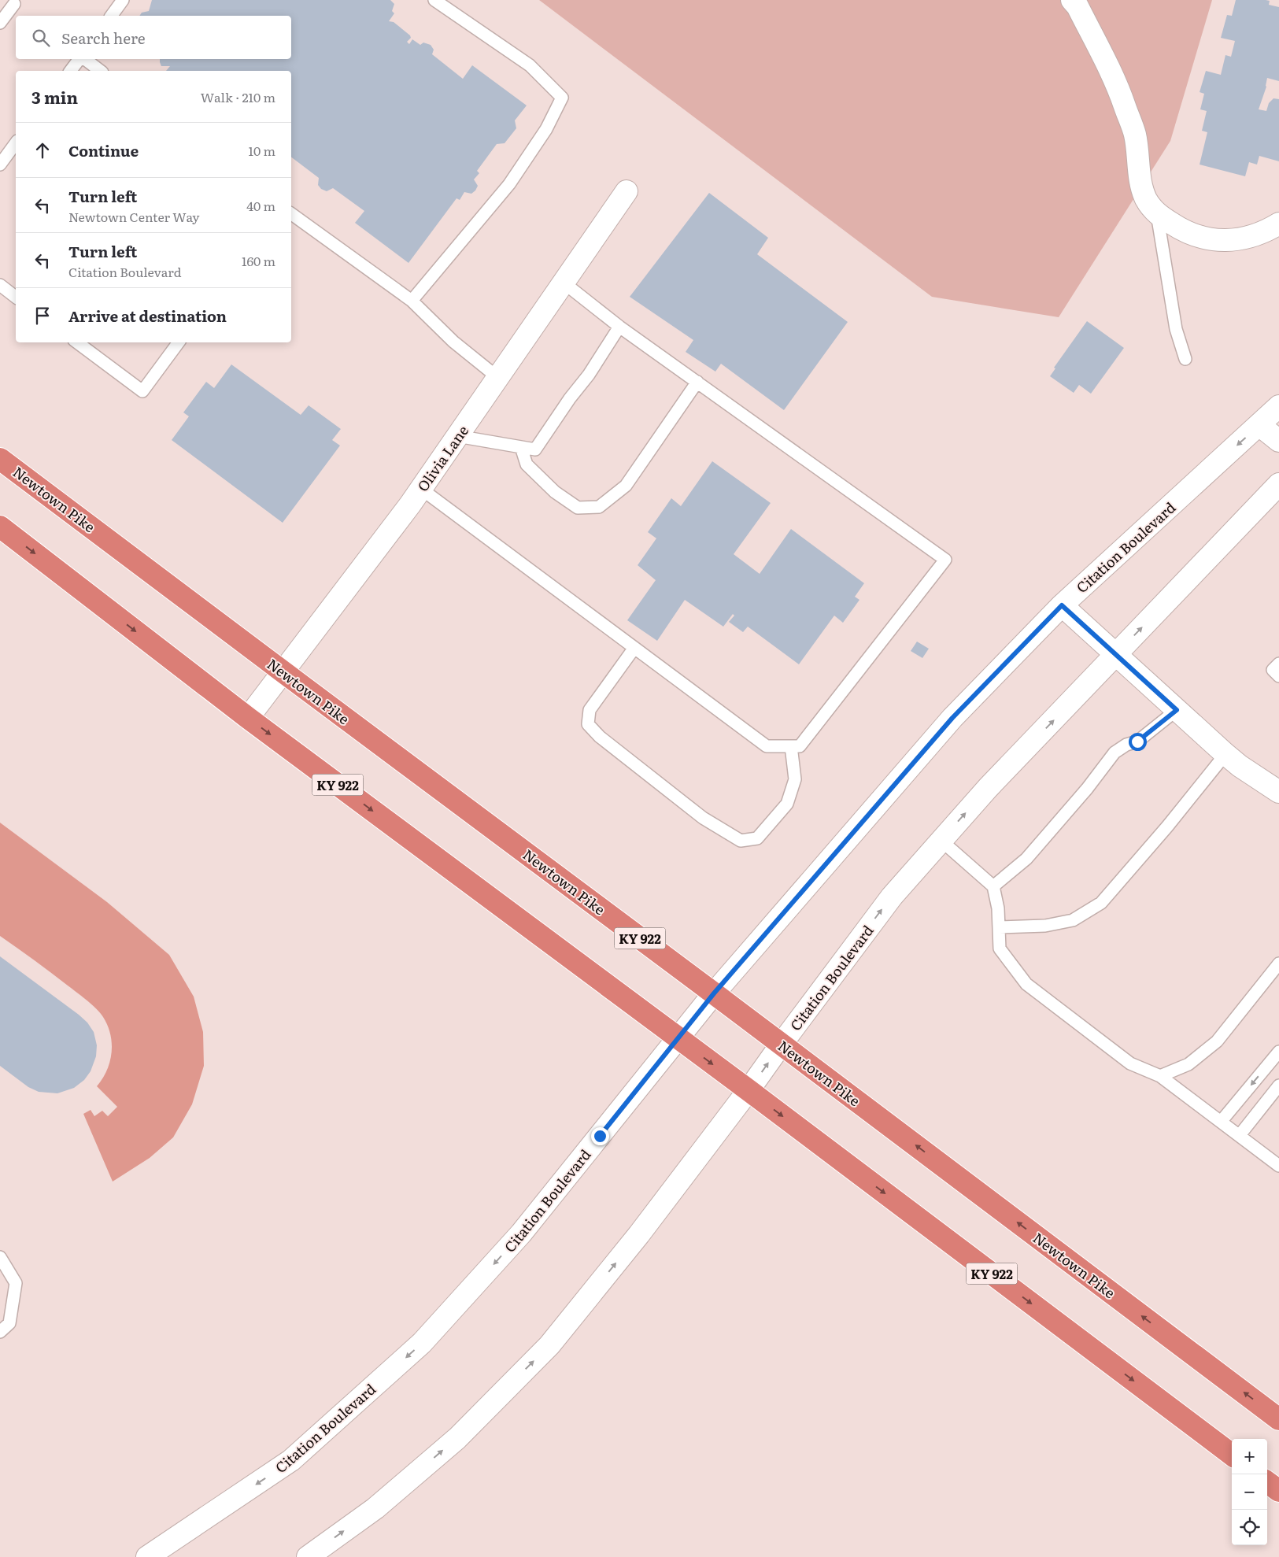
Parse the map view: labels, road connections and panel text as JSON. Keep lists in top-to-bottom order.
{
  "streets": {
    "highway": ["Newtown Pike", "KY 922"],
    "street": ["Olivia Lane", "Citation Boulevard"]
  },
  "crossings": [
    ["Olivia Lane", "Newtown Pike"],
    ["Olivia Lane", "KY 922"],
    ["Newtown Pike", "Citation Boulevard"],
    ["Citation Boulevard", "KY 922"]
  ],
  "page": {
    "search": "Search here",
    "heading": ["3 min", "Walk · 210 m"],
    "list": [
      ["Continue", "10 m"],
      ["Turn left", "Newtown Center Way", "40 m"],
      ["Turn left", "Citation Boulevard", "160 m"],
      "Arrive at destination"
    ],
    "map_buttons": ["+", "−"]
  }
}
